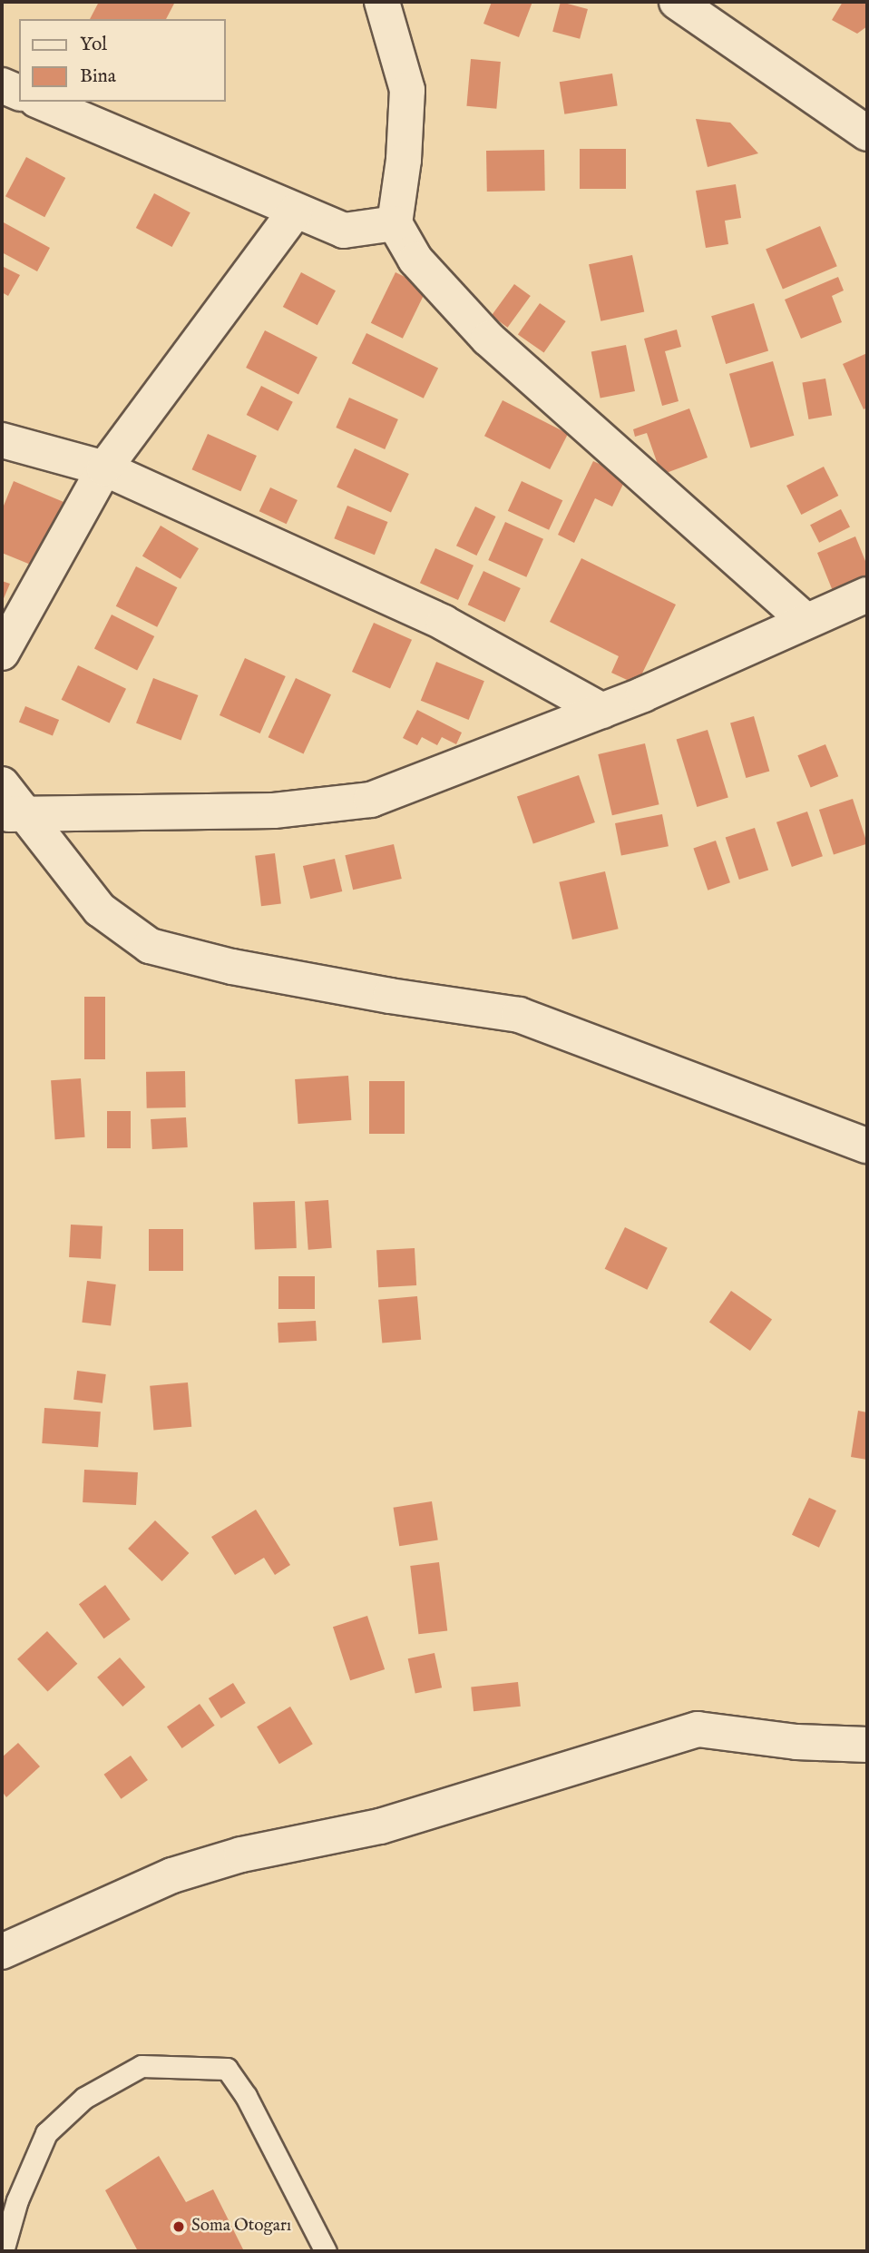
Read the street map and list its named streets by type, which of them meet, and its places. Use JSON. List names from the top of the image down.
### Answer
{
  "places": ["Soma Otogarı"],
  "legend": ["Yol", "Bina"]
}
